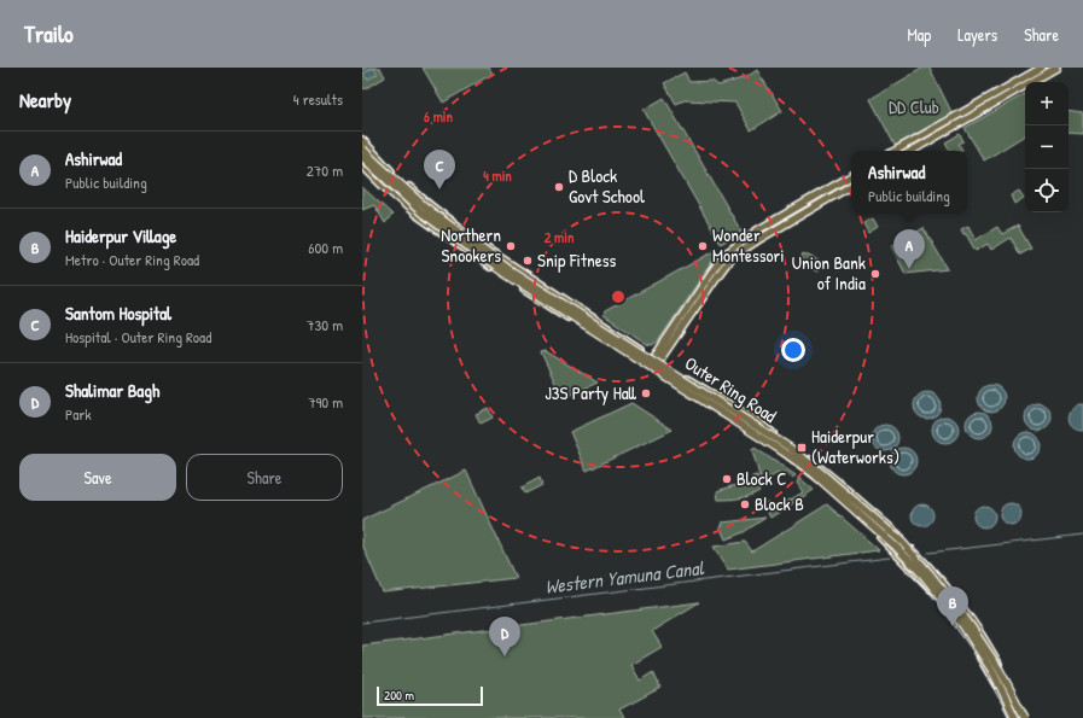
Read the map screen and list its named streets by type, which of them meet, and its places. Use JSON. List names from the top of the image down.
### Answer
{
  "streets": {
    "highway": ["Outer Ring Road"]
  },
  "water": ["Western Yamuna Canal"],
  "parks": ["DD Club"],
  "places": {
    "other": [
      "D Block Govt School",
      "Northern Snookers",
      "Wonder Montessori",
      "Snip Fitness",
      "Union Bank of India",
      "J3S Party Hall",
      "Block C",
      "Block B"
    ],
    "transit": ["Haiderpur (Waterworks)"]
  },
  "scale_bar": "200 m",
  "page": {
    "header": "Trailo",
    "nav": ["Map", "Layers", "Share"],
    "heading": ["Nearby", "4 results"],
    "map_buttons": ["+", "−"],
    "list": [
      {
        "mark": "A",
        "name": "Ashirwad",
        "note": "Public building",
        "value": "270 m"
      },
      {
        "mark": "B",
        "name": "Haiderpur Village",
        "note": "Metro · Outer Ring Road",
        "value": "600 m"
      },
      {
        "mark": "C",
        "name": "Santom Hospital",
        "note": "Hospital · Outer Ring Road",
        "value": "730 m"
      },
      {
        "mark": "D",
        "name": "Shalimar Bagh",
        "note": "Park",
        "value": "790 m"
      }
    ],
    "pins": [
      "C",
      "A",
      "B",
      "D"
    ],
    "popup": ["Ashirwad", "Public building"],
    "buttons": ["Save", "Share"],
    "scale": "200 m"
  },
  "rings": ["6 min", "4 min", "2 min"]
}
